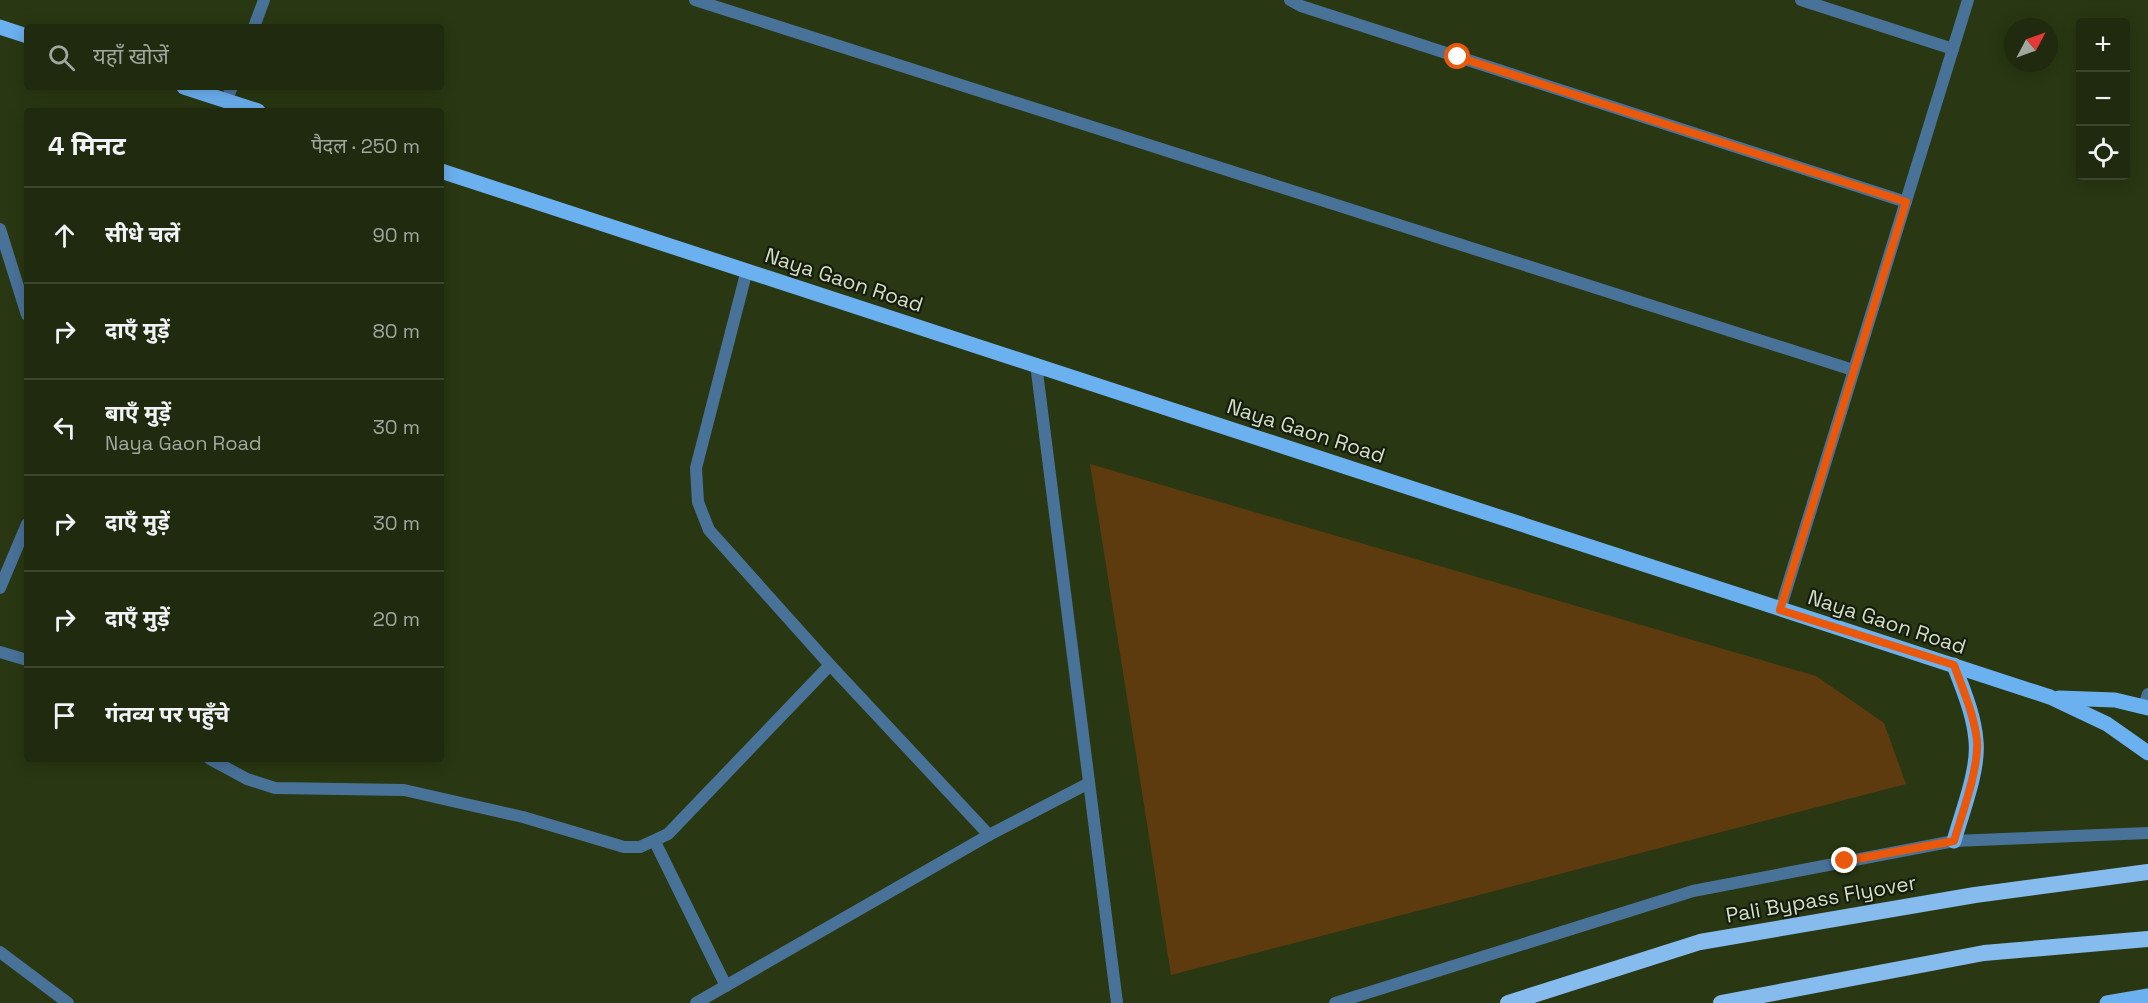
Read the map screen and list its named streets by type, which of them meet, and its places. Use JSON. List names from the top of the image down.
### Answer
{
  "streets": {
    "highway": ["Pali Bypass Flyover"],
    "main road": ["Naya Gaon Road"]
  },
  "north": "top right",
  "page": {
    "map_buttons": ["+", "−"],
    "search": "यहाँ खोजें",
    "heading": ["4 मिनट", "पैदल · 250 m"],
    "list": [
      ["सीधे चलें", "90 m"],
      ["दाएँ मुड़ें", "80 m"],
      ["बाएँ मुड़ें", "Naya Gaon Road", "30 m"],
      ["दाएँ मुड़ें", "30 m"],
      ["दाएँ मुड़ें", "20 m"],
      "गंतव्य पर पहुँचे"
    ]
  }
}
